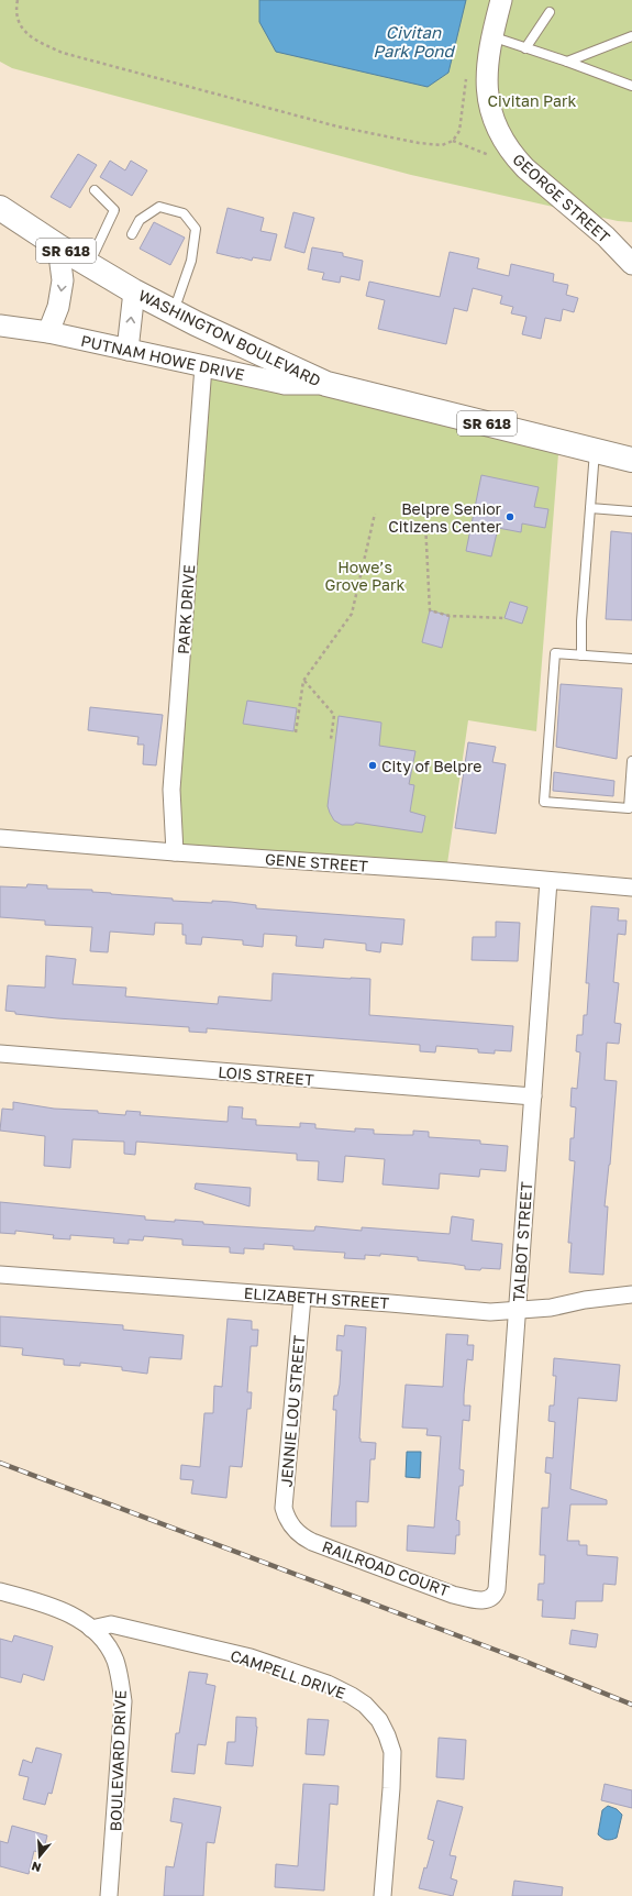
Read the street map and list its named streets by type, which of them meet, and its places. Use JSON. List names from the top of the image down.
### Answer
{
  "streets": {
    "main road": ["SR 618", "WASHINGTON BOULEVARD"],
    "street": [
      "GEORGE STREET",
      "PUTNAM HOWE DRIVE",
      "PARK DRIVE",
      "GENE STREET",
      "LOIS STREET",
      "TALBOT STREET",
      "ELIZABETH STREET",
      "JENNIE LOU STREET",
      "RAILROAD COURT",
      "CAMPELL DRIVE",
      "BOULEVARD DRIVE"
    ]
  },
  "crossings": [
    ["WASHINGTON BOULEVARD", "PUTNAM HOWE DRIVE"],
    ["PUTNAM HOWE DRIVE", "PARK DRIVE"],
    ["PARK DRIVE", "GENE STREET"],
    ["GENE STREET", "TALBOT STREET"],
    ["LOIS STREET", "TALBOT STREET"],
    ["TALBOT STREET", "ELIZABETH STREET"],
    ["TALBOT STREET", "RAILROAD COURT"],
    ["ELIZABETH STREET", "JENNIE LOU STREET"],
    ["JENNIE LOU STREET", "RAILROAD COURT"],
    ["CAMPELL DRIVE", "BOULEVARD DRIVE"]
  ],
  "water": ["Civitan Park Pond"],
  "parks": ["Civitan Park", "Howe’s Grove Park"],
  "places": ["Belpre Senior Citizens Center", "City of Belpre"],
  "north": "bottom"
}
